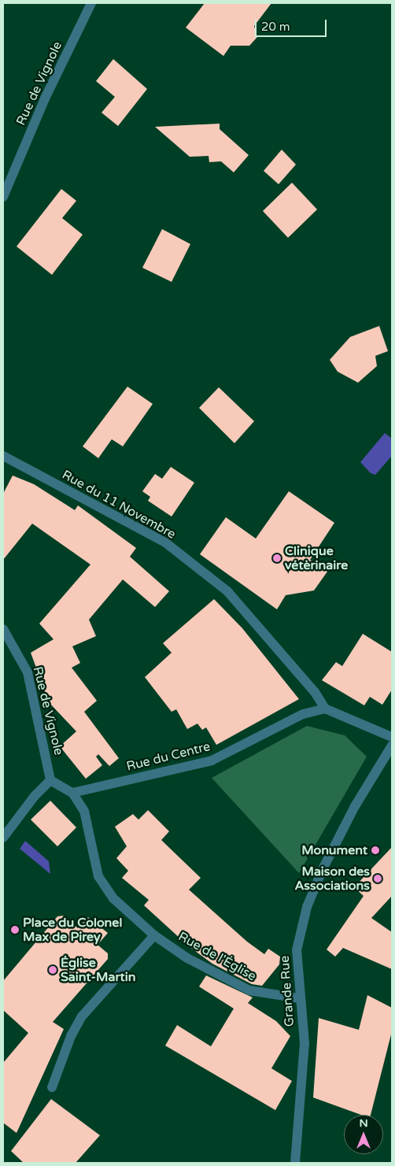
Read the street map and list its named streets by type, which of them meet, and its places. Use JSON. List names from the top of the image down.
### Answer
{
  "streets": {
    "street": [
      "Rue de Vignole",
      "Rue du 11 Novembre",
      "Rue du Centre",
      "Rue de l'Église",
      "Grande Rue"
    ]
  },
  "crossings": [
    ["Rue du 11 Novembre", "Rue du Centre"],
    ["Rue du Centre", "Rue de l'Église"],
    ["Rue de l'Église", "Grande Rue"]
  ],
  "places": [
    "Clinique vétèrinaire",
    "Monument",
    "Maison des Associations",
    "Place du Colonel Max de Pirey",
    "Église Saint-Martin"
  ],
  "scale_bar": "20 m",
  "north": "top"
}
